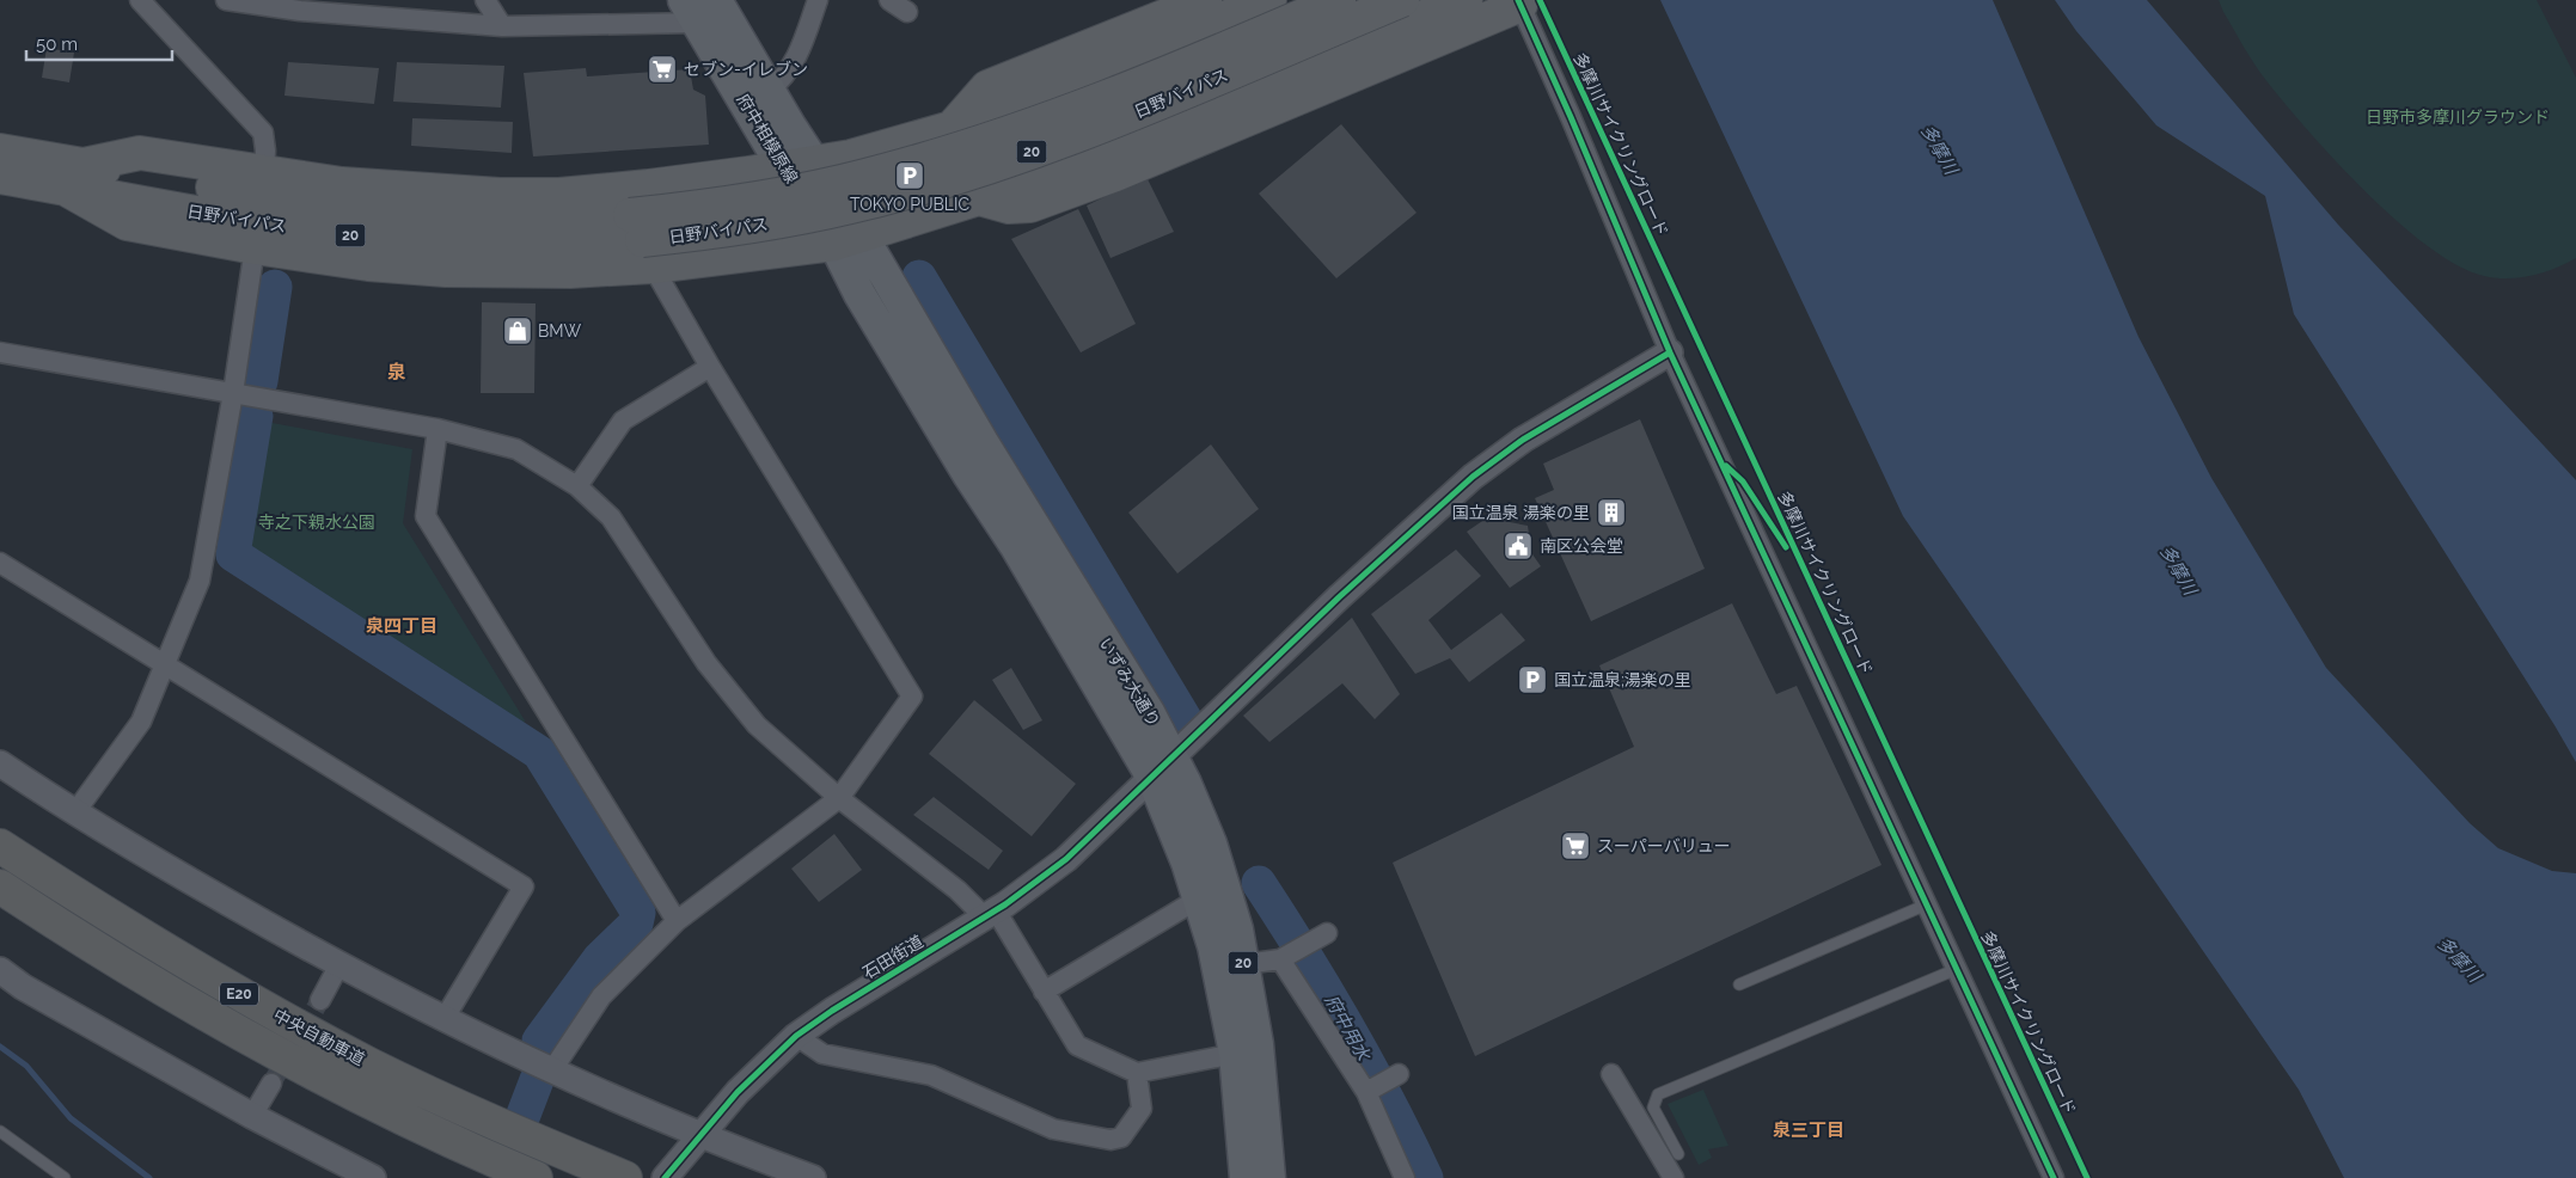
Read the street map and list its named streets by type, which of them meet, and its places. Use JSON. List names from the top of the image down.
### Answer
{
  "streets": {
    "highway": [
      "日野バイパス",
      "20",
      "E20",
      "中央自動車道"
    ],
    "main road": ["府中相模原線", "いずみ大通り"],
    "street": ["石田街道"],
    "cycle path": ["多摩川サイクリングロード"]
  },
  "crossings": [
    ["府中相模原線", "いずみ大通り"],
    ["いずみ大通り", "石田街道"]
  ],
  "districts": ["泉", "泉四丁目", "泉三丁目"],
  "water": ["多摩川", "府中用水"],
  "parks": ["日野市多摩川グラウンド", "寺之下親水公園"],
  "places": {
    "supermarket": ["セブン-イレブン", "スーパーバリュー"],
    "parking": ["TOKYO PUBLIC", "国立温泉;湯楽の里"],
    "shop": ["BMW"],
    "building": ["国立温泉 湯楽の里"],
    "public building": ["南区公会堂"]
  },
  "scale_bar": "50 m"
}
